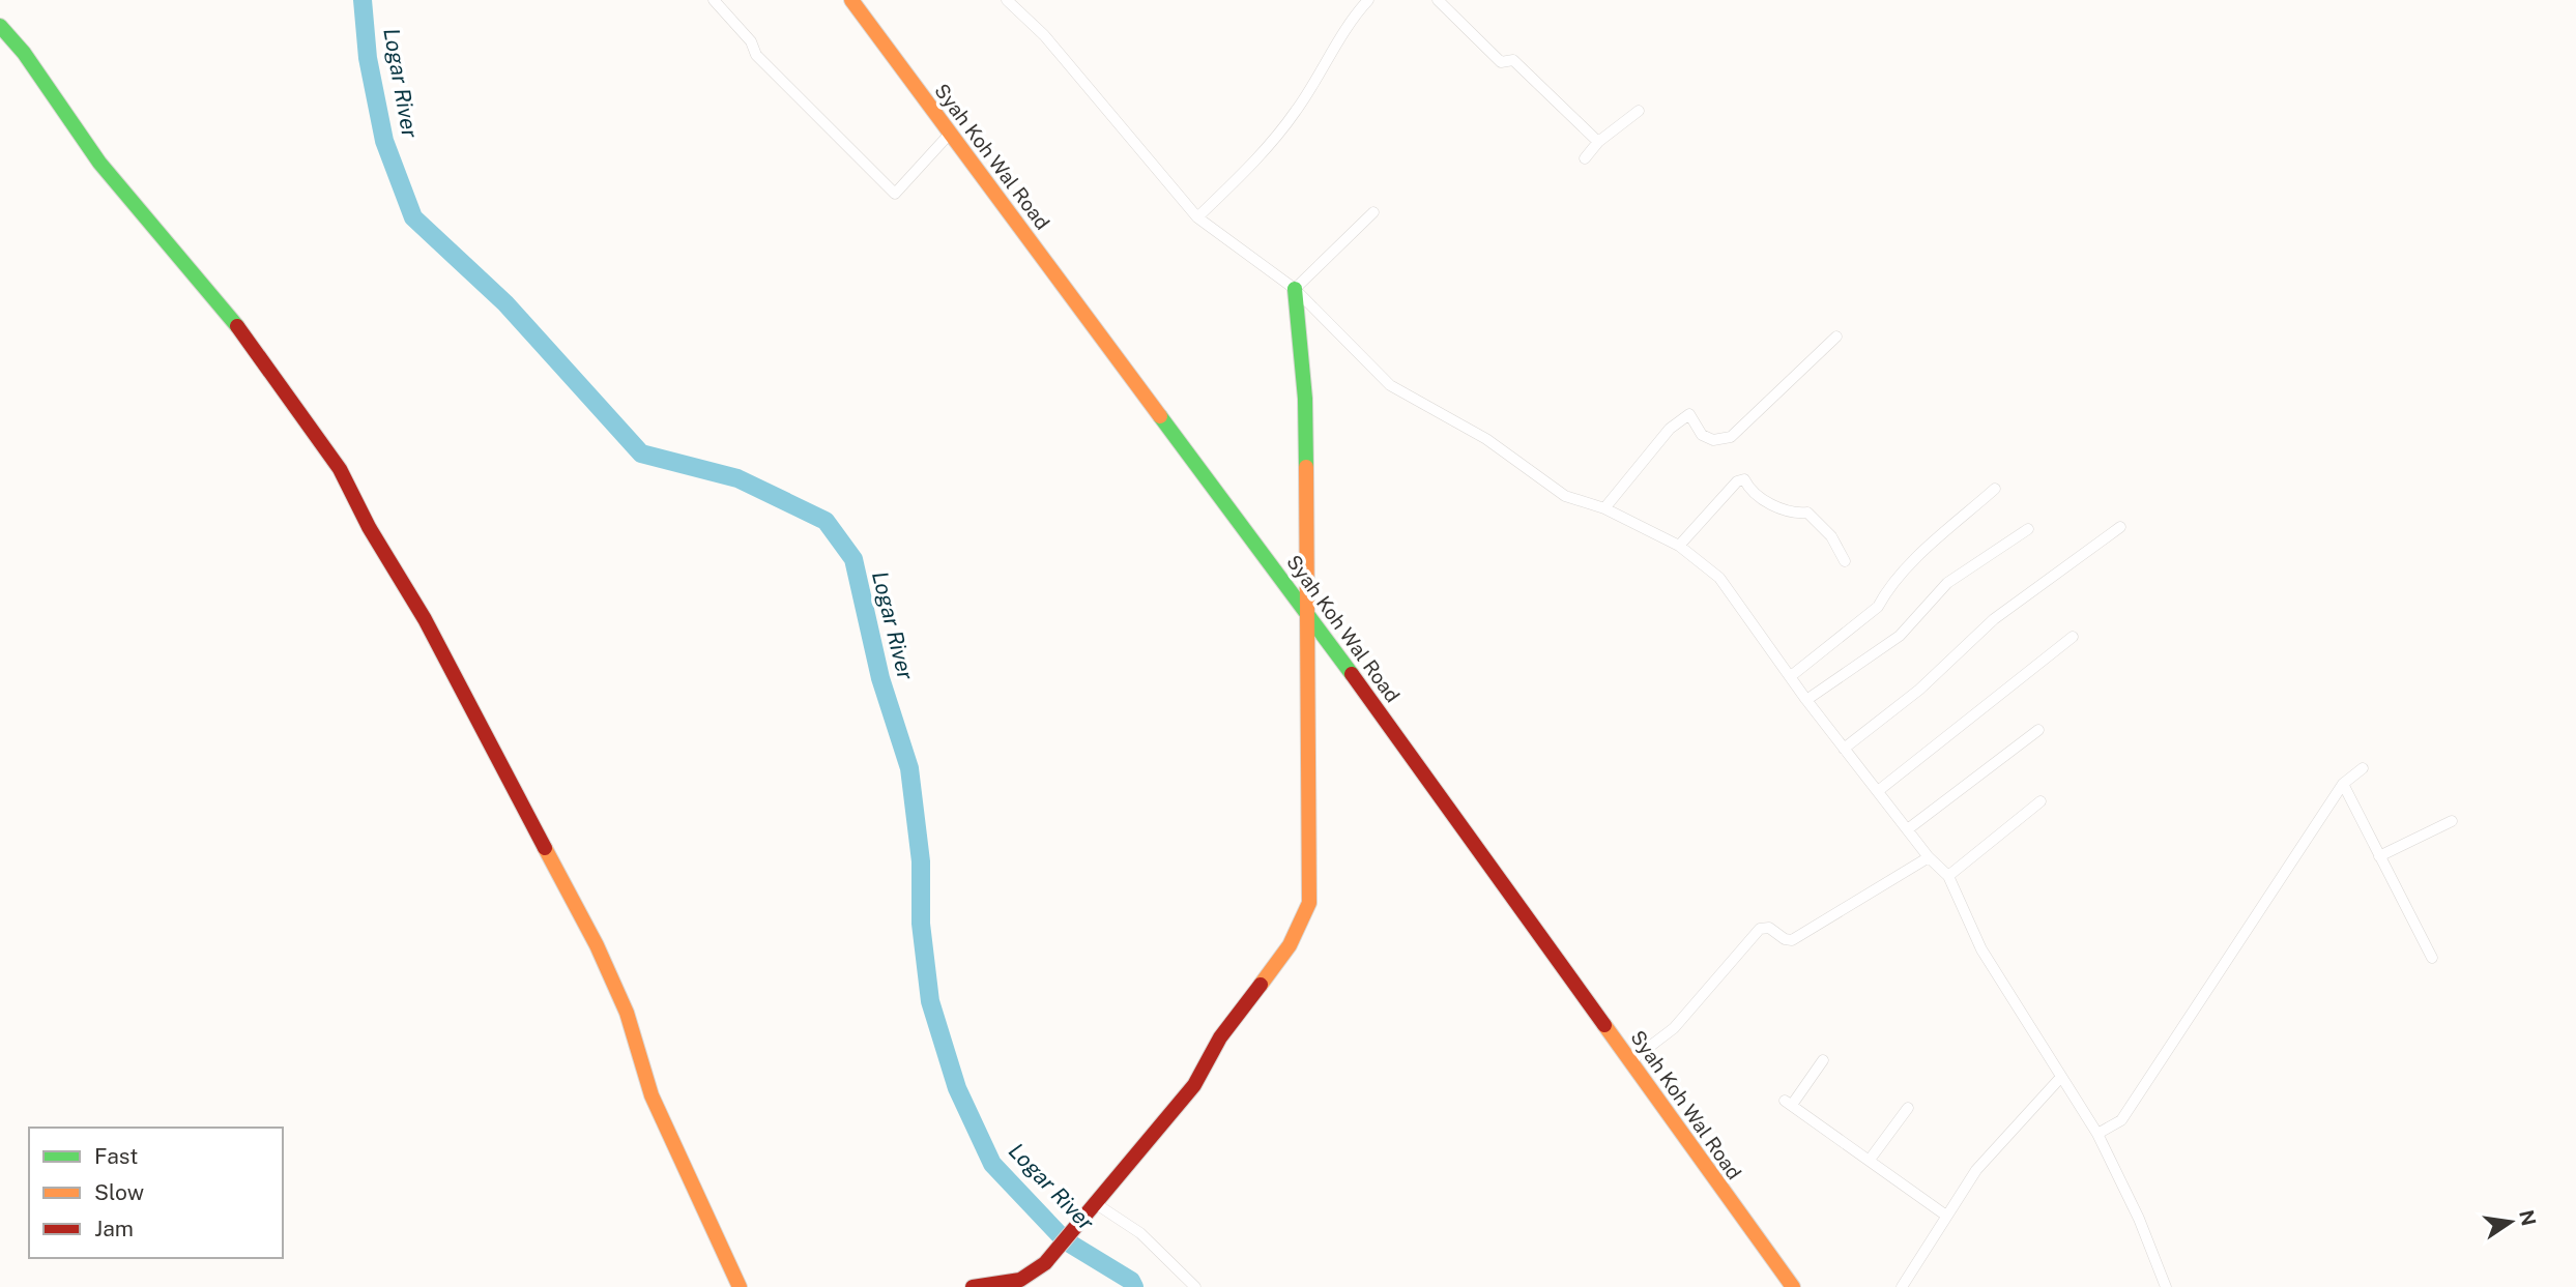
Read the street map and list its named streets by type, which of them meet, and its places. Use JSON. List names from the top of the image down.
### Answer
{
  "streets": {
    "street": ["Syah Koh Wal Road"]
  },
  "water": ["Logar River"],
  "legend": ["Fast", "Slow", "Jam"],
  "north": "right"
}
